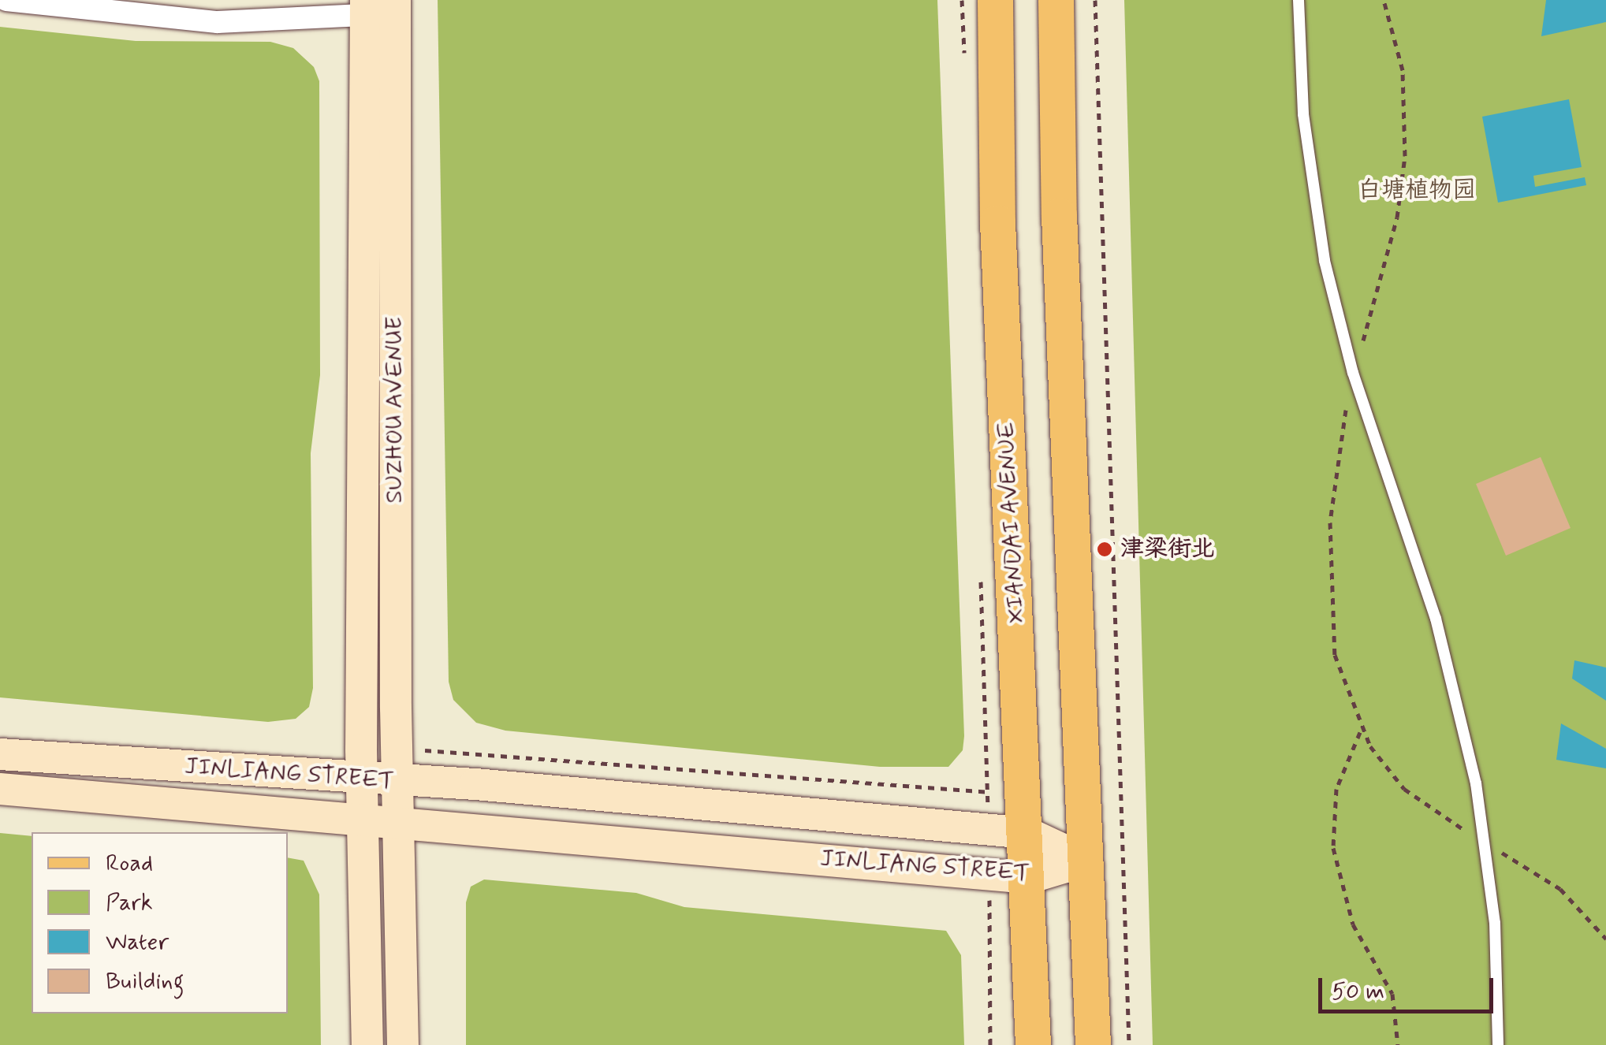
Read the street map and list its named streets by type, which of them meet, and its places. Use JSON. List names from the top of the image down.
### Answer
{
  "streets": {
    "main road": ["SUZHOU AVENUE", "XIANDAI AVENUE", "JINLIANG STREET"]
  },
  "crossings": [
    ["SUZHOU AVENUE", "JINLIANG STREET"],
    ["XIANDAI AVENUE", "JINLIANG STREET"]
  ],
  "parks": ["白塘植物园"],
  "places": ["津梁街北"],
  "legend": [
    "Road",
    "Park",
    "Water",
    "Building"
  ],
  "scale_bar": "50 m"
}
